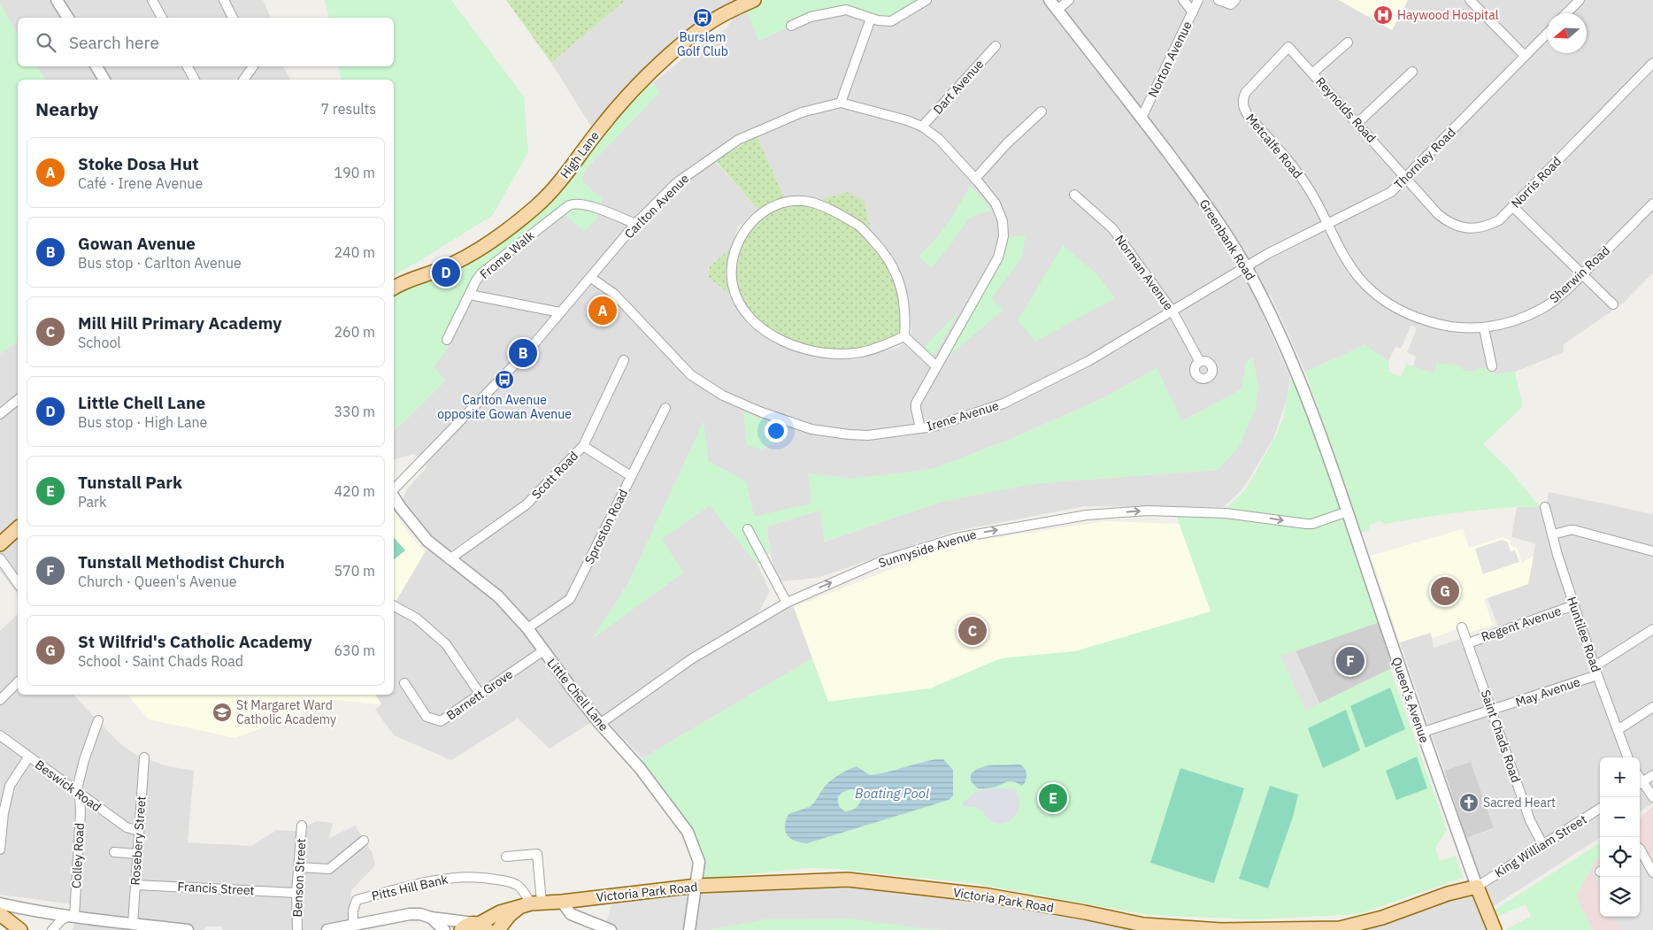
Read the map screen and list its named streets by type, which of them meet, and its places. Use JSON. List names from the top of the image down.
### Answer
{
  "streets": {
    "main road": ["High Lane", "Victoria Park Road"],
    "street": [
      "Norton Avenue",
      "Dart Avenue",
      "Reynolds Road",
      "Metcalfe Road",
      "Thornley Road",
      "Norris Road",
      "Carlton Avenue",
      "Greenbank Road",
      "Frome Walk",
      "Norman Avenue",
      "Sherwin Road",
      "Irene Avenue",
      "Scott Road",
      "Sproston Road",
      "Sunnyside Avenue",
      "Regent Avenue",
      "Huntilee Road",
      "May Avenue",
      "Barnett Grove",
      "Little Chell Lane",
      "Queen's Avenue",
      "Saint Chads Road",
      "Beswick Road",
      "Rosebery Street",
      "King William Street",
      "Colley Road",
      "Benson Street",
      "Pitts Hill Bank",
      "Francis Street"
    ]
  },
  "crossings": [
    ["Norton Avenue", "Greenbank Road"],
    ["Dart Avenue", "Carlton Avenue"],
    ["Reynolds Road", "Metcalfe Road"],
    ["Reynolds Road", "Thornley Road"],
    ["Reynolds Road", "Norris Road"],
    ["Metcalfe Road", "Thornley Road"],
    ["Metcalfe Road", "Sherwin Road"],
    ["Thornley Road", "Norris Road"],
    ["Thornley Road", "Greenbank Road"],
    ["Thornley Road", "Sherwin Road"],
    ["Thornley Road", "Irene Avenue"],
    ["Carlton Avenue", "Frome Walk"],
    ["Carlton Avenue", "Irene Avenue"],
    ["Greenbank Road", "Irene Avenue"],
    ["Greenbank Road", "Sunnyside Avenue"],
    ["Greenbank Road", "Queen's Avenue"],
    ["Norman Avenue", "Irene Avenue"],
    ["Scott Road", "Little Chell Lane"],
    ["Sproston Road", "Little Chell Lane"],
    ["Sunnyside Avenue", "Little Chell Lane"],
    ["Sunnyside Avenue", "Queen's Avenue"],
    ["Regent Avenue", "Huntilee Road"],
    ["Regent Avenue", "Saint Chads Road"],
    ["Huntilee Road", "May Avenue"],
    ["May Avenue", "Queen's Avenue"],
    ["May Avenue", "Saint Chads Road"],
    ["Barnett Grove", "Little Chell Lane"],
    ["Little Chell Lane", "Victoria Park Road"],
    ["Queen's Avenue", "King William Street"],
    ["Queen's Avenue", "Victoria Park Road"],
    ["Saint Chads Road", "King William Street"],
    ["Beswick Road", "Rosebery Street"],
    ["Beswick Road", "Colley Road"],
    ["Rosebery Street", "Francis Street"],
    ["King William Street", "Victoria Park Road"],
    ["Benson Street", "Francis Street"],
    ["Pitts Hill Bank", "Victoria Park Road"]
  ],
  "one_way": ["Sunnyside Avenue"],
  "water": ["Boating Pool"],
  "places": {
    "hospital": ["Haywood Hospital"],
    "bus stop": ["Burslem Golf Club", "Carlton Avenue opposite Gowan Avenue"],
    "school or university": ["St Margaret Ward Catholic Academy"],
    "church": ["Sacred Heart"]
  },
  "north": "left",
  "page": {
    "search": "Search here",
    "heading": ["Nearby", "7 results"],
    "list": [
      {
        "mark": "A",
        "name": "Stoke Dosa Hut",
        "note": "Café · Irene Avenue",
        "value": "190 m"
      },
      {
        "mark": "B",
        "name": "Gowan Avenue",
        "note": "Bus stop · Carlton Avenue",
        "value": "240 m"
      },
      {
        "mark": "C",
        "name": "Mill Hill Primary Academy",
        "note": "School",
        "value": "260 m"
      },
      {
        "mark": "D",
        "name": "Little Chell Lane",
        "note": "Bus stop · High Lane",
        "value": "330 m"
      },
      {
        "mark": "E",
        "name": "Tunstall Park",
        "note": "Park",
        "value": "420 m"
      },
      {
        "mark": "F",
        "name": "Tunstall Methodist Church",
        "note": "Church · Queen's Avenue",
        "value": "570 m"
      },
      {
        "mark": "G",
        "name": "St Wilfrid's Catholic Academy",
        "note": "School · Saint Chads Road",
        "value": "630 m"
      }
    ],
    "pins": [
      "D",
      "A",
      "B",
      "G",
      "C",
      "F",
      "E"
    ],
    "map_buttons": ["+", "−"]
  }
}
